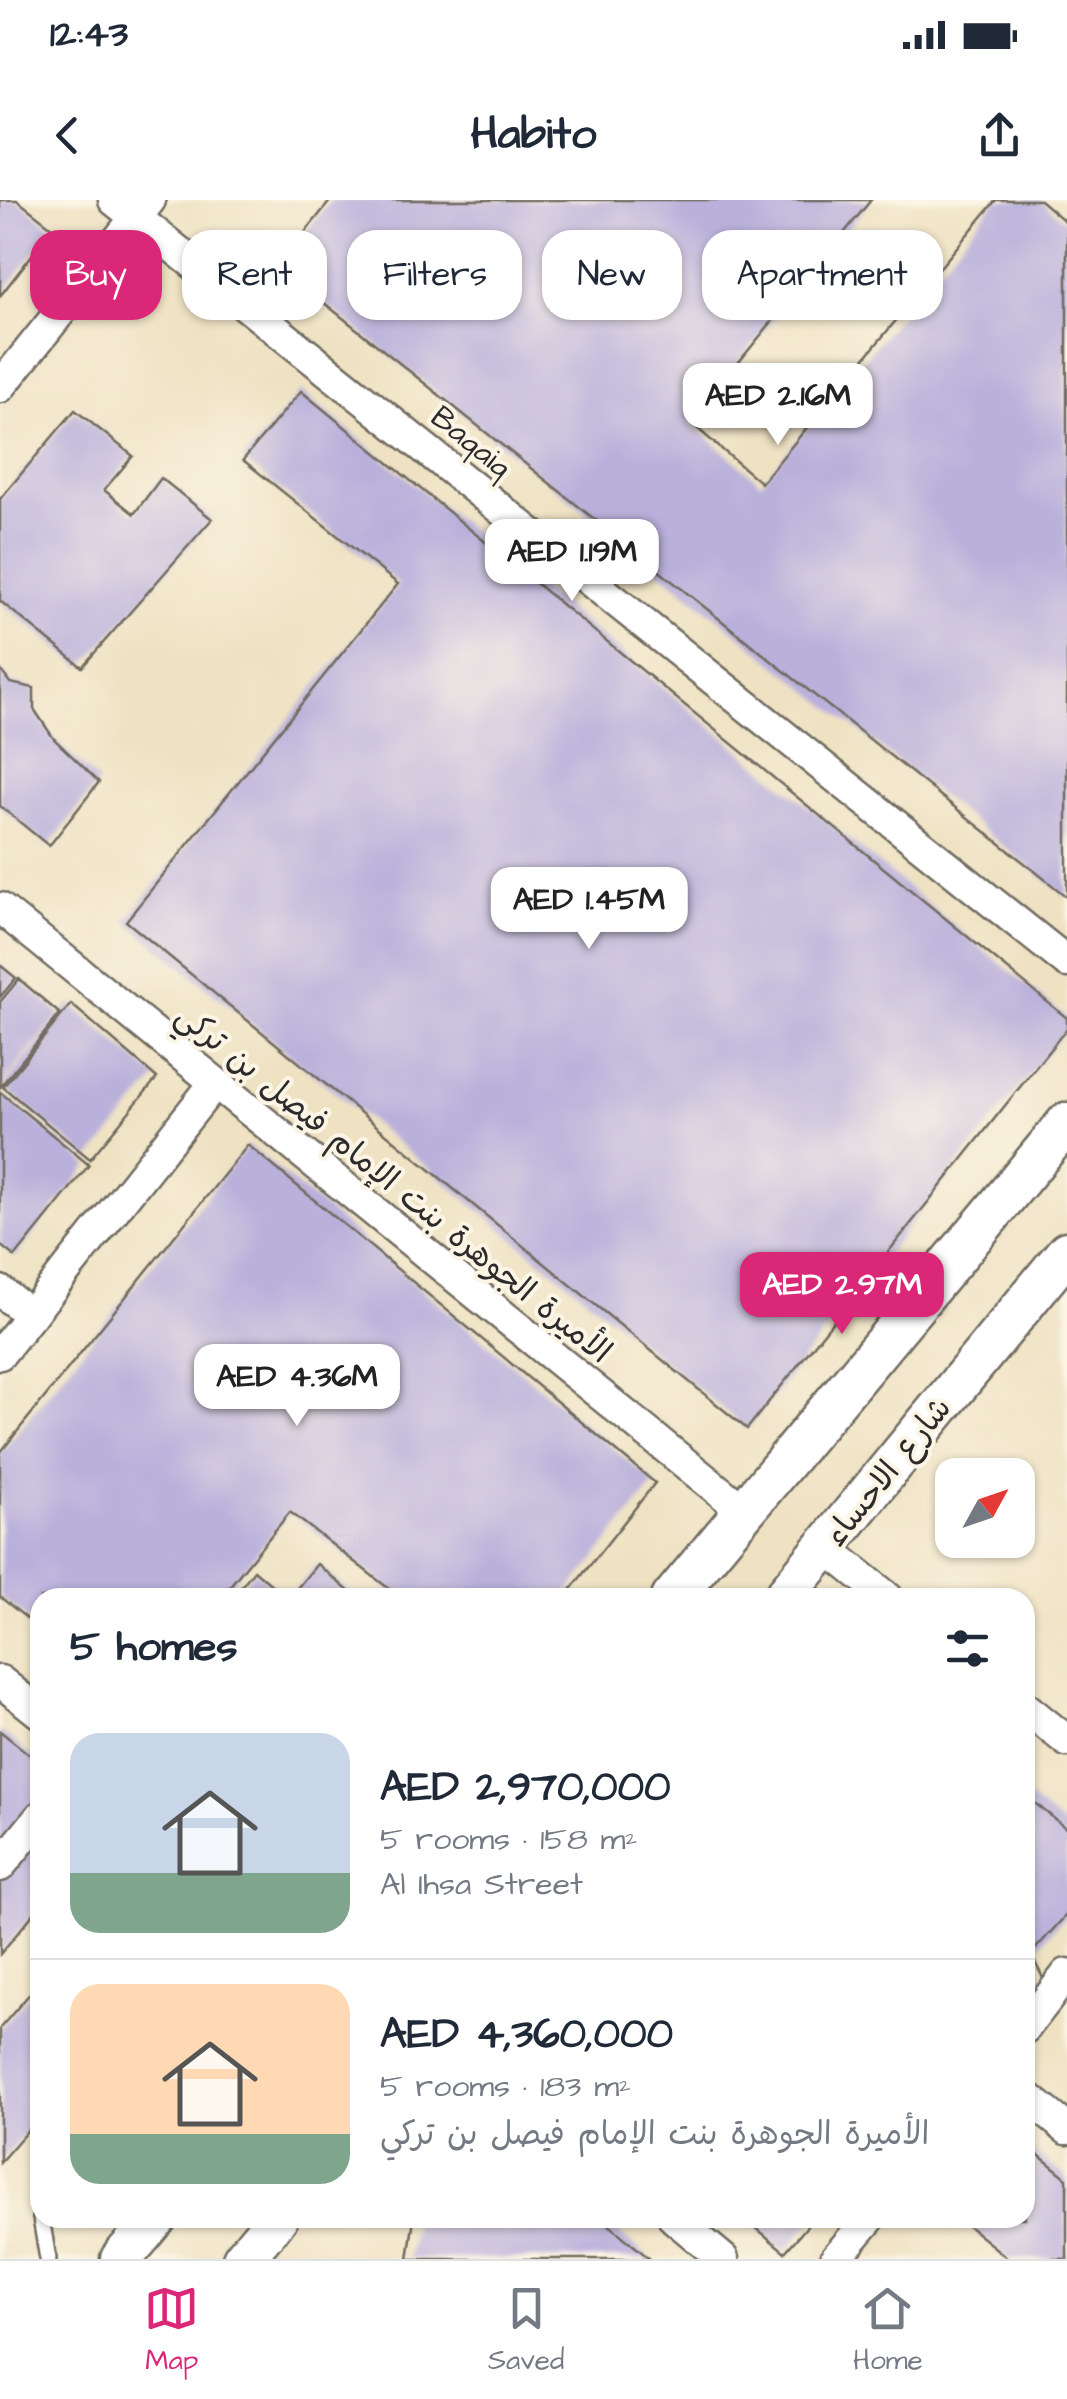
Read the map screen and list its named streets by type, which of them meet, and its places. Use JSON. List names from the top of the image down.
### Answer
{
  "streets": {
    "main road": ["شارع الاحساء"],
    "street": ["Baqaiq", "الأميرة الجوهرة بنت الإمام فيصل بن تركي"]
  },
  "north": "top right",
  "page": {
    "status": "12:43",
    "header": "Habito",
    "chip": [
      "Buy",
      "Rent",
      "Filters",
      "New",
      "Apartment"
    ],
    "price": [
      "AED 2.16M",
      "AED 1.19M",
      "AED 1.45M",
      "AED 2.97M",
      "AED 4.36M"
    ],
    "heading": "5 homes",
    "list": [
      {
        "name": "AED 2,970,000",
        "note": "5 rooms · 158 m² · Al Ihsa Street"
      },
      {
        "name": "AED 4,360,000",
        "note": "5 rooms · 183 m² · الأميرة الجوهرة بنت الإمام فيصل بن تركي"
      }
    ],
    "tabs": ["Map", "Saved", "Home"]
  }
}
